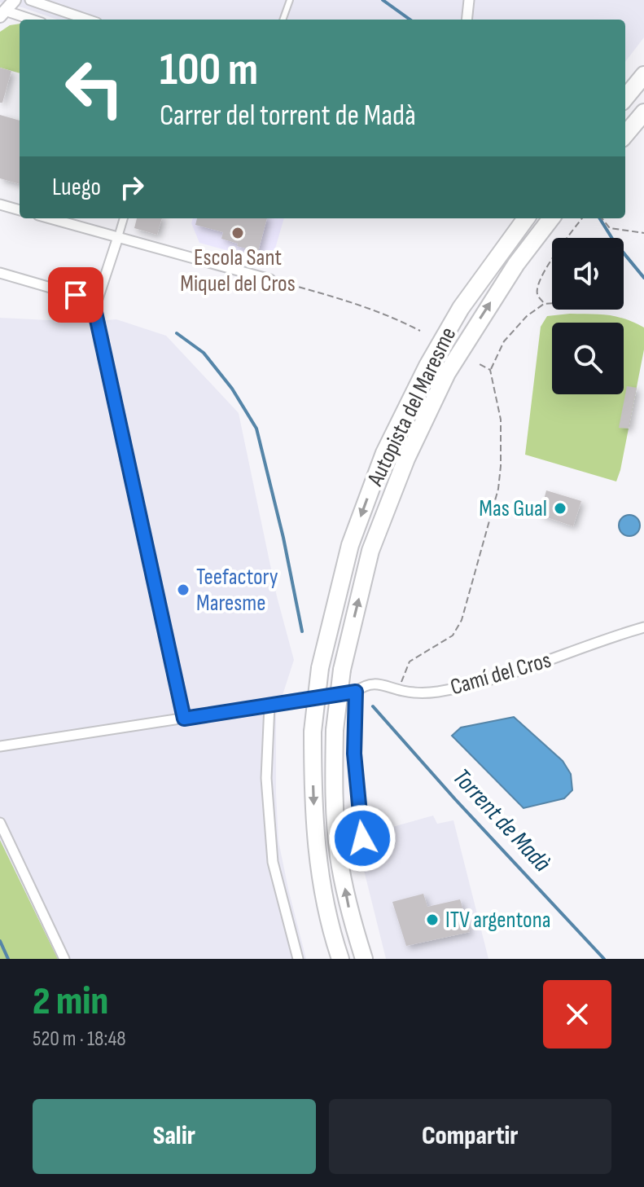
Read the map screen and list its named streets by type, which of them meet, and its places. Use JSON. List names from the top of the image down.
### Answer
{
  "streets": {
    "highway": ["Autopista del Maresme"],
    "street": ["Camí del Cros"]
  },
  "water": ["Torrent de Madà"],
  "places": [
    "Escola Sant Miquel del Cros",
    "Mas Gual",
    "Teefactory Maresme",
    "ITV argentona"
  ],
  "page": {
    "turn": ["100 m", "Carrer del torrent de Madà"],
    "then": "Luego",
    "heading": ["2 min", "520 m · 18:48"],
    "buttons": ["Salir", "Compartir"]
  }
}
